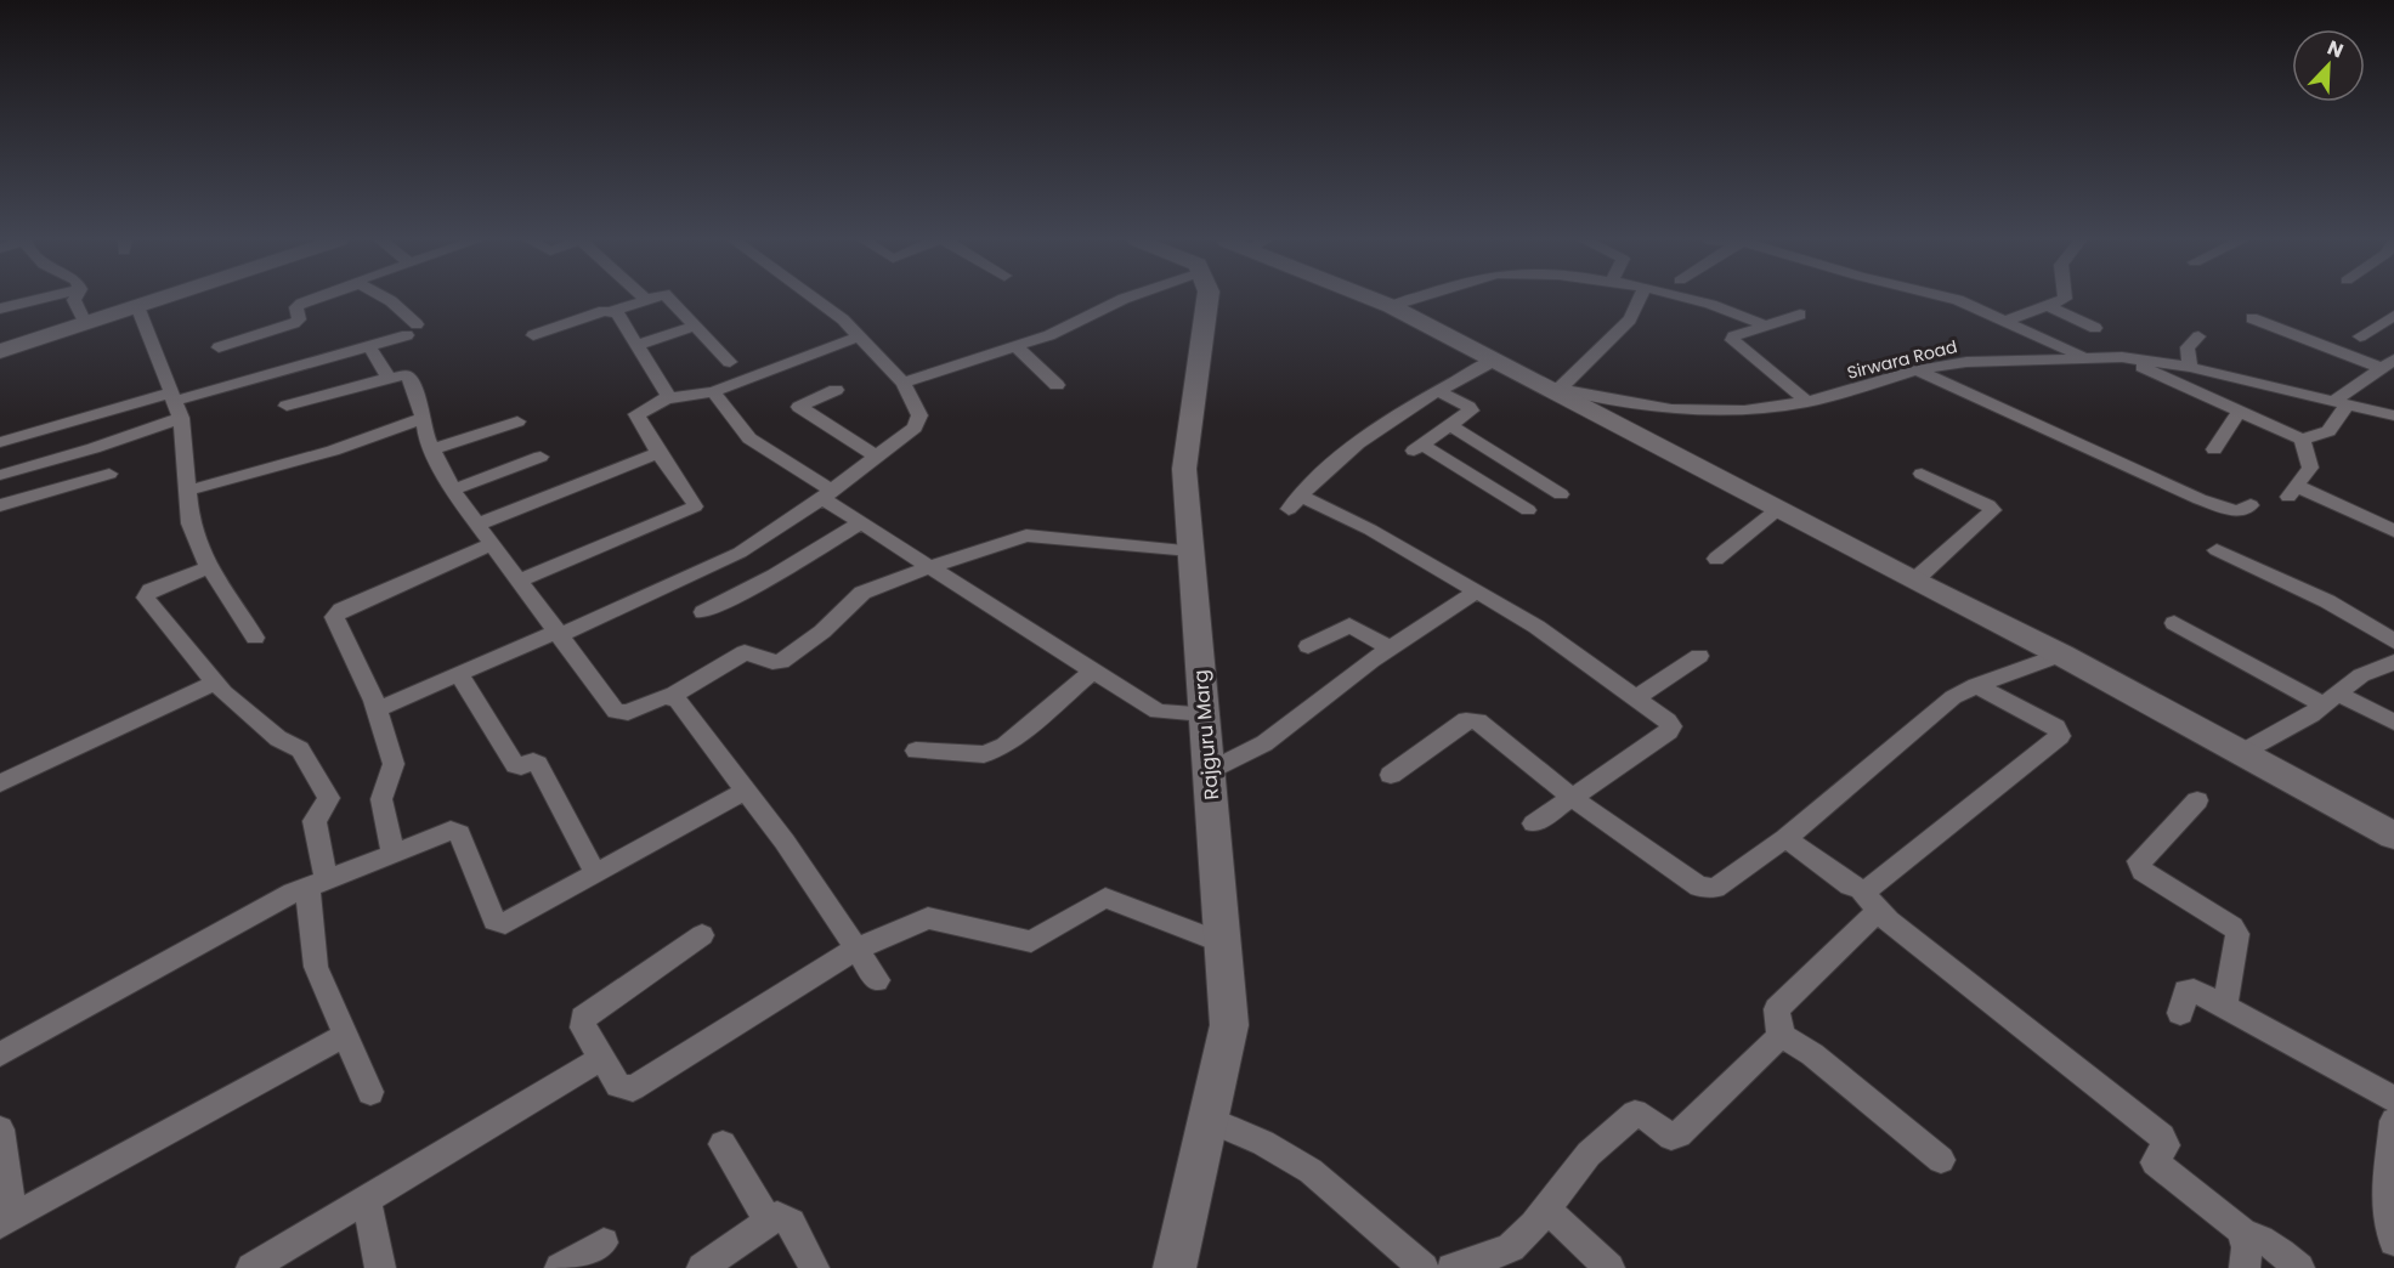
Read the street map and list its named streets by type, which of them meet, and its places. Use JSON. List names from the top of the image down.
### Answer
{
  "streets": {
    "street": ["Sirwara Road", "Rajguru Marg"]
  },
  "north": "top right"
}
